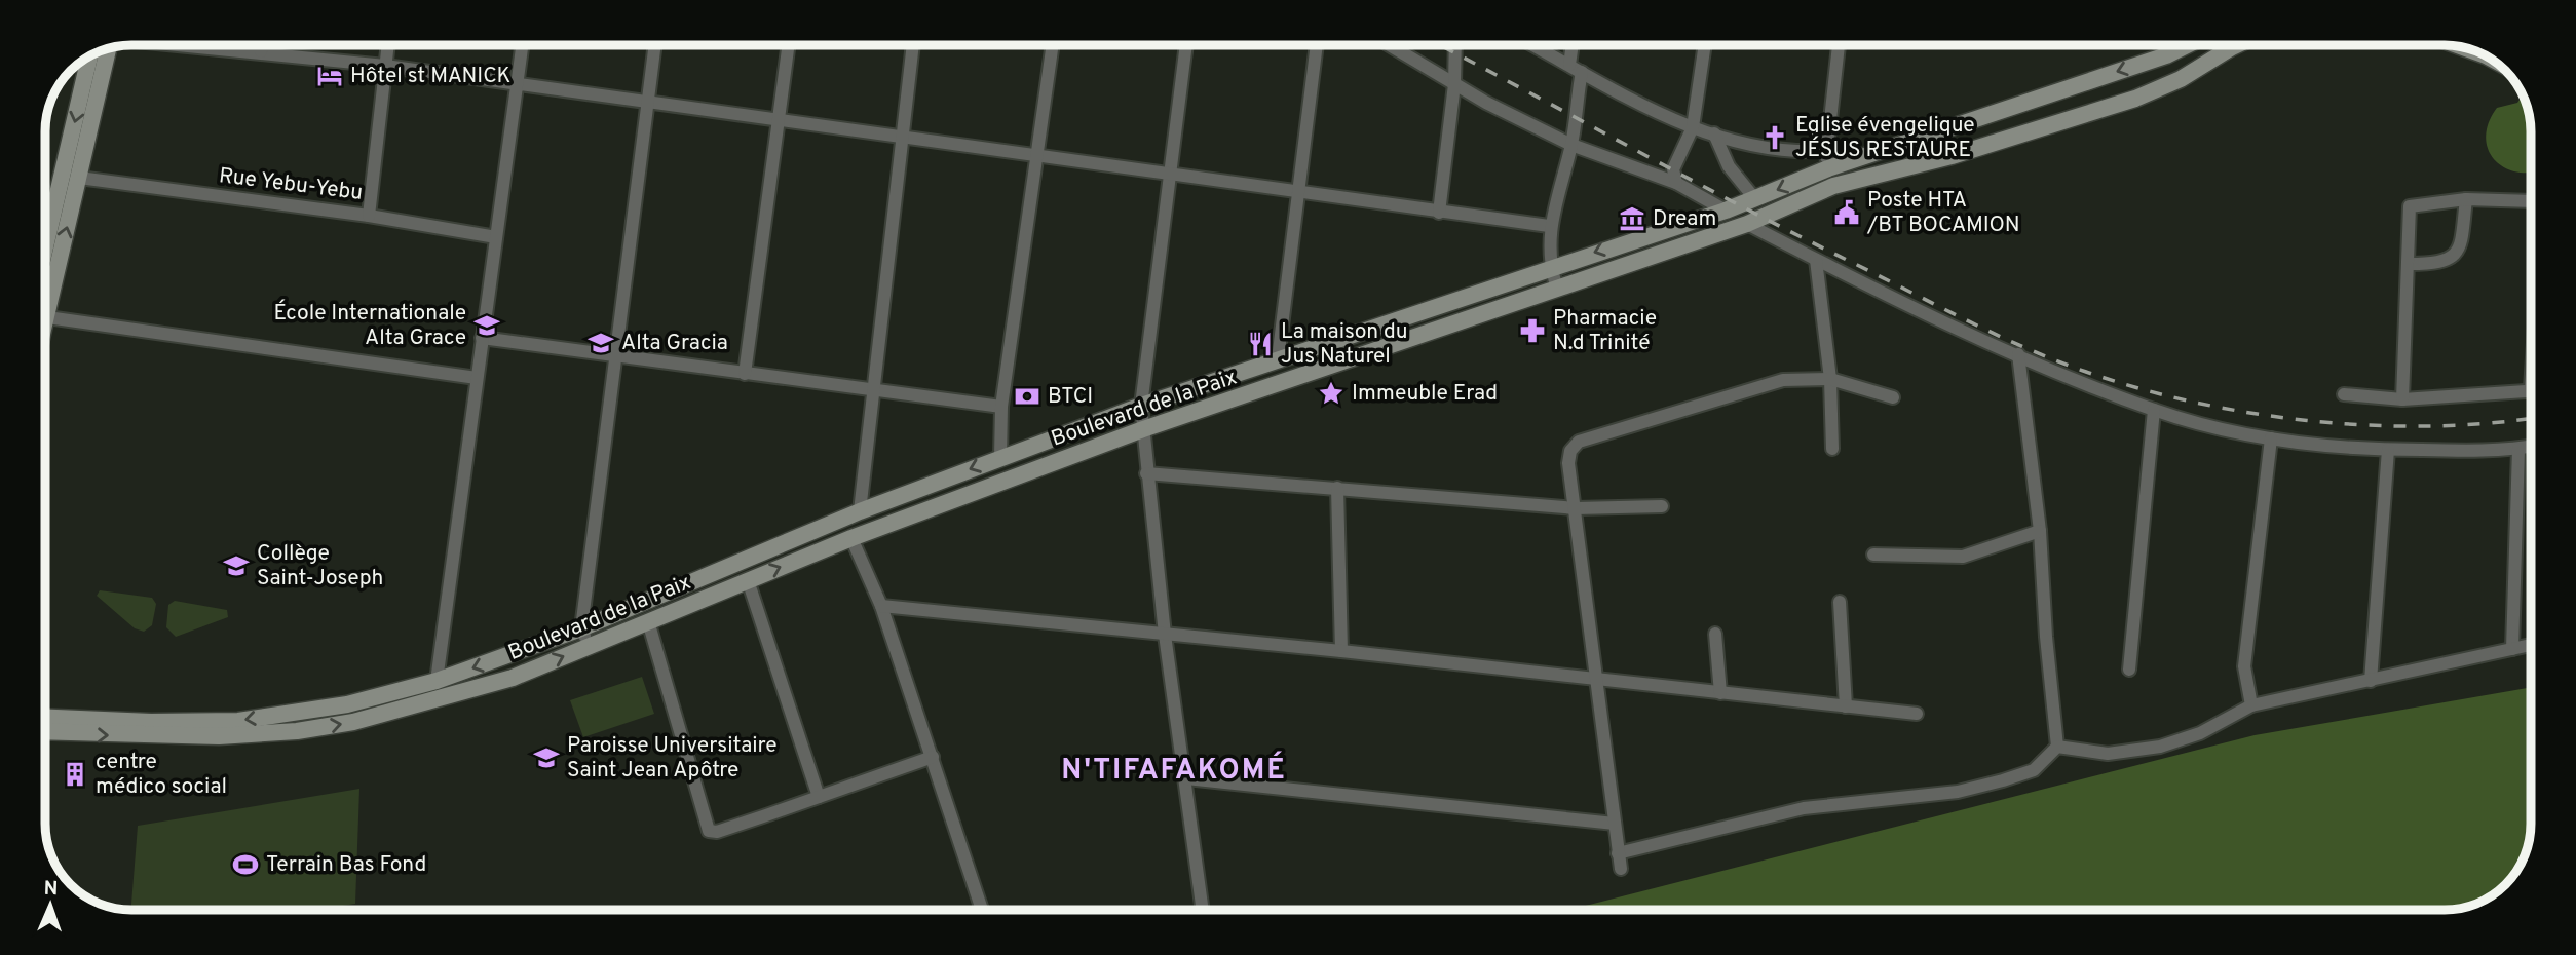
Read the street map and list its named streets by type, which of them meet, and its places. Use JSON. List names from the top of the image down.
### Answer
{
  "streets": {
    "main road": ["Boulevard de la Paix"],
    "street": ["Rue Yebu-Yebu"]
  },
  "districts": ["N'TIFAFAKOMÉ"],
  "places": {
    "hotel": ["Hôtel st MANICK"],
    "church": ["Eglise évengelique JÉSUS RESTAURE"],
    "public building": ["Poste HTA /BT BOCAMION"],
    "museum": ["Dream"],
    "school or university": [
      "École Internationale Alta Grace",
      "Alta Gracia",
      "Collège Saint-Joseph",
      "Paroisse Universitaire Saint Jean Apôtre"
    ],
    "pharmacy": ["Pharmacie N.d Trinité"],
    "restaurant": ["La maison du Jus Naturel"],
    "place": ["Immeuble Erad"],
    "bank": ["BTCI"],
    "building": ["centre médico social"],
    "sports": ["Terrain Bas Fond"]
  },
  "north": "top"
}
